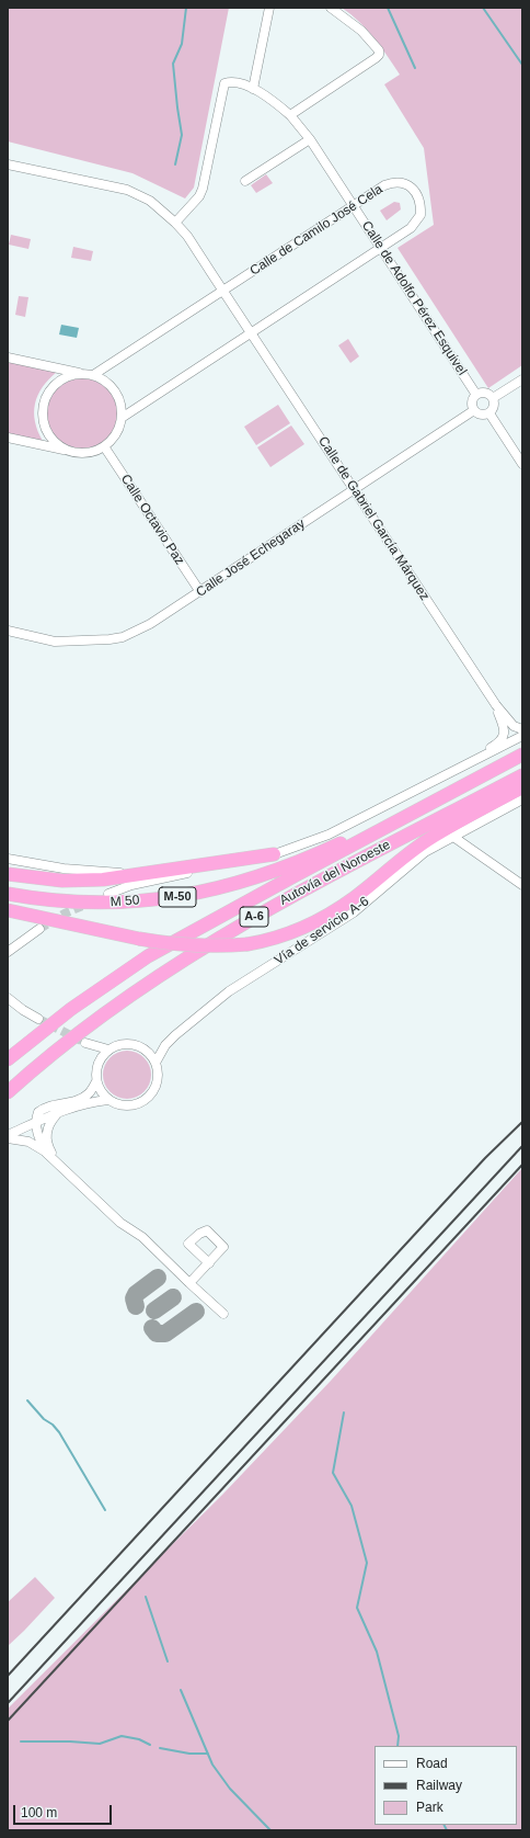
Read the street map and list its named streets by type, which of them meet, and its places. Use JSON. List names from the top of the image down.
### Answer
{
  "streets": {
    "highway": [
      "Autovía del Noroeste",
      "M-50",
      "M 50",
      "A-6"
    ],
    "street": [
      "Calle de Camilo José Cela",
      "Calle de Adolfo Pérez Esquivel",
      "Calle de Gabriel García Márquez",
      "Calle Octavio Paz",
      "Calle José Echegaray",
      "Vía de servicio A-6"
    ]
  },
  "crossings": [
    ["Calle de Camilo José Cela", "Calle de Adolfo Pérez Esquivel"],
    ["Calle de Camilo José Cela", "Calle de Gabriel García Márquez"],
    ["Calle de Camilo José Cela", "Calle Octavio Paz"],
    ["Calle de Adolfo Pérez Esquivel", "Calle de Gabriel García Márquez"],
    ["Calle de Adolfo Pérez Esquivel", "Calle José Echegaray"],
    ["Calle de Gabriel García Márquez", "Calle José Echegaray"],
    ["Calle Octavio Paz", "Calle José Echegaray"],
    ["Autovía del Noroeste", "M 50"]
  ],
  "legend": ["Road", "Railway", "Park"],
  "scale_bar": "100 m"
}
